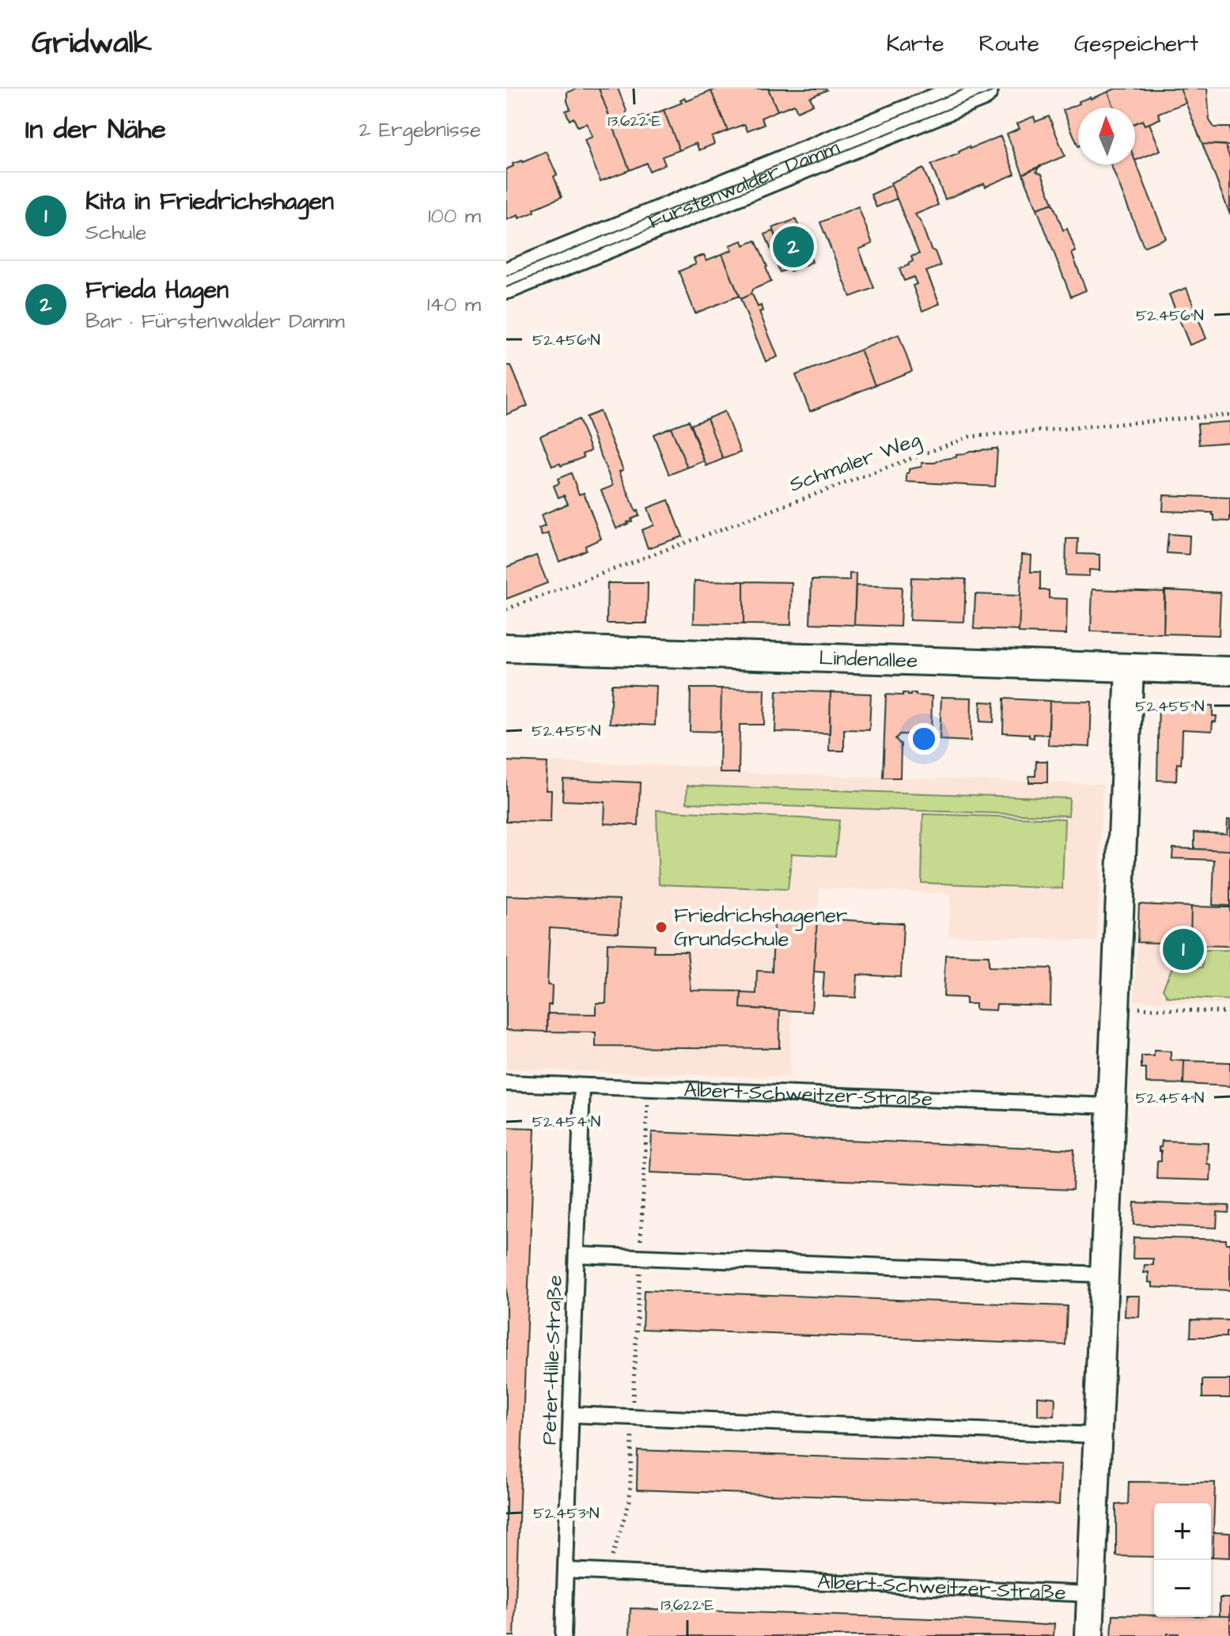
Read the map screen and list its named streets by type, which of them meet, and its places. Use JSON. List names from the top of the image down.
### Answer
{
  "streets": {
    "main road": ["Fürstenwalder Damm"],
    "street": ["Lindenallee", "Albert-Schweitzer-Straße"],
    "lane": ["Peter-Hille-Straße"],
    "path": ["Schmaler Weg"]
  },
  "crossings": [
    ["Lindenallee", "Albert-Schweitzer-Straße"],
    ["Albert-Schweitzer-Straße", "Peter-Hille-Straße"]
  ],
  "places": ["Friedrichshagener Grundschule"],
  "north": "top",
  "page": {
    "header": "Gridwalk",
    "nav": ["Karte", "Route", "Gespeichert"],
    "heading": ["In der Nähe", "2 Ergebnisse"],
    "list": [
      {
        "mark": "1",
        "name": "Kita in Friedrichshagen",
        "note": "Schule",
        "value": "100 m"
      },
      {
        "mark": "2",
        "name": "Frieda Hagen",
        "note": "Bar · Fürstenwalder Damm",
        "value": "140 m"
      }
    ],
    "pins": ["2", "1"],
    "map_buttons": ["+", "−"]
  },
  "coordinates": [
    "13.622°E",
    "52.456°N",
    "52.455°N",
    "52.454°N",
    "52.453°N"
  ]
}
